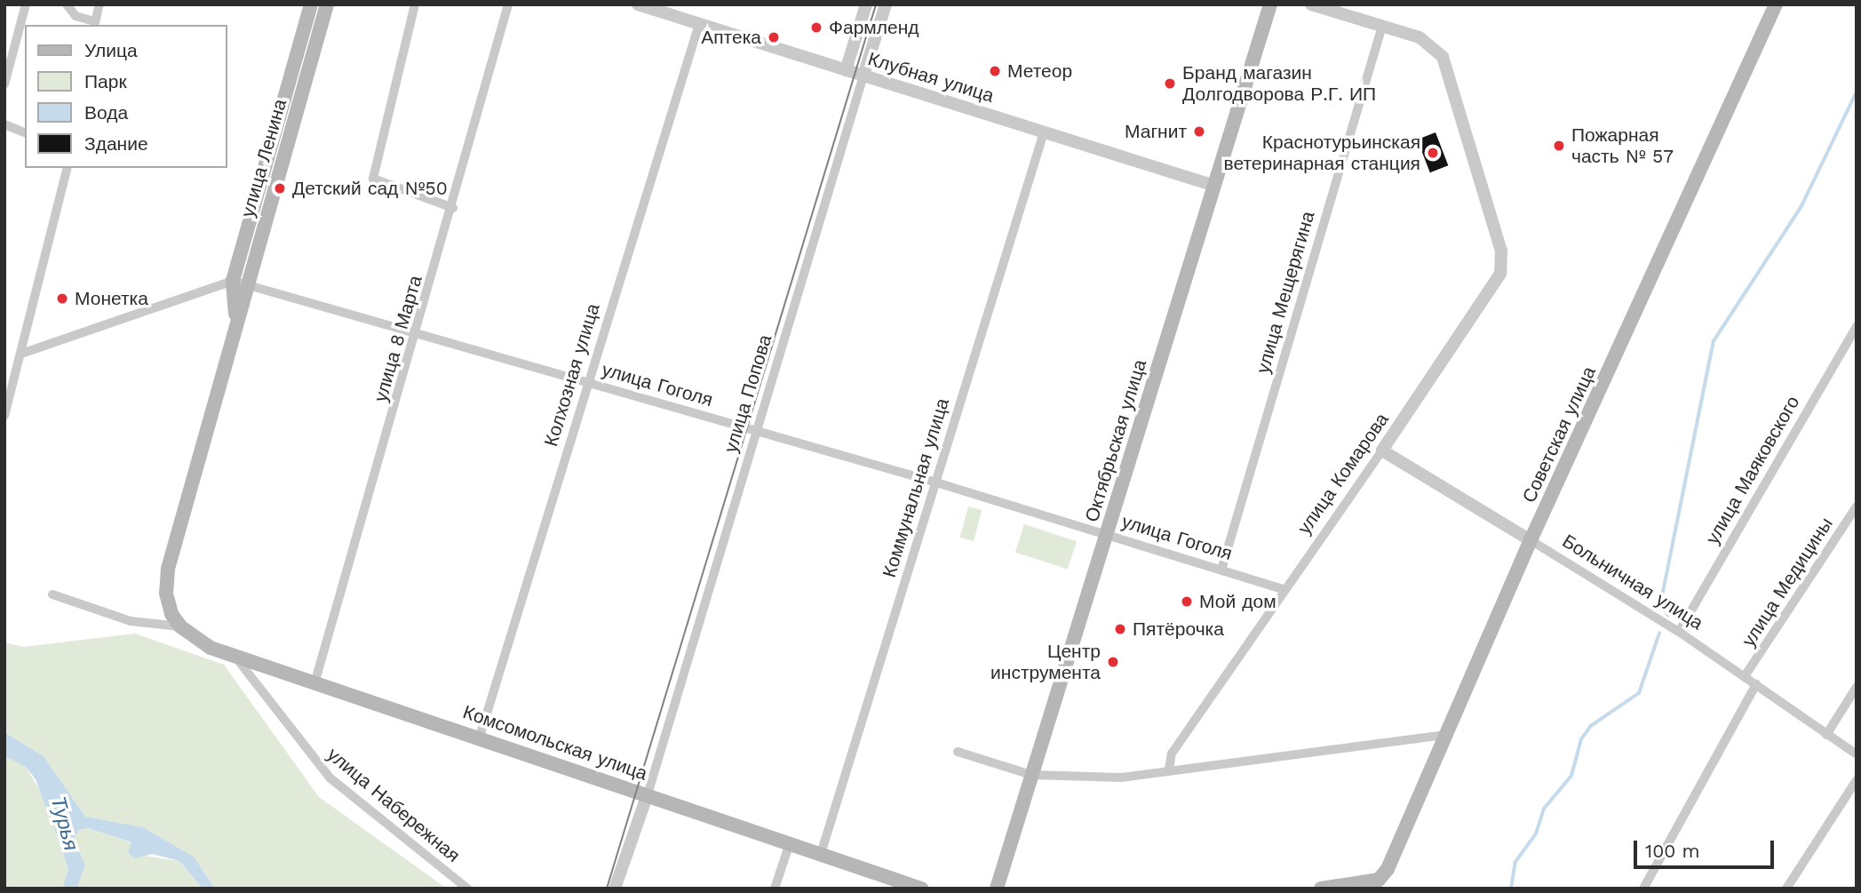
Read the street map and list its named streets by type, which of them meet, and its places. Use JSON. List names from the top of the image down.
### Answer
{
  "streets": {
    "main road": [
      "улица Ленина",
      "Советская улица",
      "Октябрьская улица",
      "Комсомольская улица"
    ],
    "street": [
      "Клубная улица",
      "улица Мещерягина",
      "улица 8 Марта",
      "Колхозная улица",
      "улица Гоголя",
      "улица Попова",
      "улица Маяковского",
      "улица Комарова",
      "Коммунальная улица",
      "Больничная улица",
      "улица Медицины",
      "улица Набережная"
    ]
  },
  "crossings": [
    ["Клубная улица", "Колхозная улица"],
    ["Клубная улица", "улица Попова"],
    ["Клубная улица", "Октябрьская улица"],
    ["Клубная улица", "Коммунальная улица"],
    ["улица Ленина", "улица Гоголя"],
    ["улица Ленина", "Комсомольская улица"],
    ["улица Мещерягина", "улица Гоголя"],
    ["улица Мещерягина", "улица Комарова"],
    ["улица 8 Марта", "улица Гоголя"],
    ["улица 8 Марта", "Комсомольская улица"],
    ["Колхозная улица", "улица Гоголя"],
    ["Колхозная улица", "Комсомольская улица"],
    ["улица Гоголя", "улица Попова"],
    ["улица Гоголя", "Октябрьская улица"],
    ["улица Гоголя", "улица Комарова"],
    ["улица Гоголя", "Коммунальная улица"],
    ["улица Попова", "Комсомольская улица"],
    ["Советская улица", "Больничная улица"],
    ["улица Маяковского", "Больничная улица"],
    ["улица Комарова", "Больничная улица"],
    ["Коммунальная улица", "Комсомольская улица"],
    ["Больничная улица", "улица Медицины"],
    ["Комсомольская улица", "улица Набережная"]
  ],
  "water": ["Турья"],
  "places": [
    "Фармленд",
    "Аптека",
    "Метеор",
    "Бранд магазин Долгодворова Р.Г. ИП",
    "Магнит",
    "Пожарная часть № 57",
    "Краснотурьинская ветеринарная станция",
    "Детский сад №50",
    "Монетка",
    "Мой дом",
    "Пятёрочка",
    "Центр инструмента"
  ],
  "legend": [
    "Улица",
    "Парк",
    "Вода",
    "Здание"
  ],
  "scale_bar": "100 m"
}
